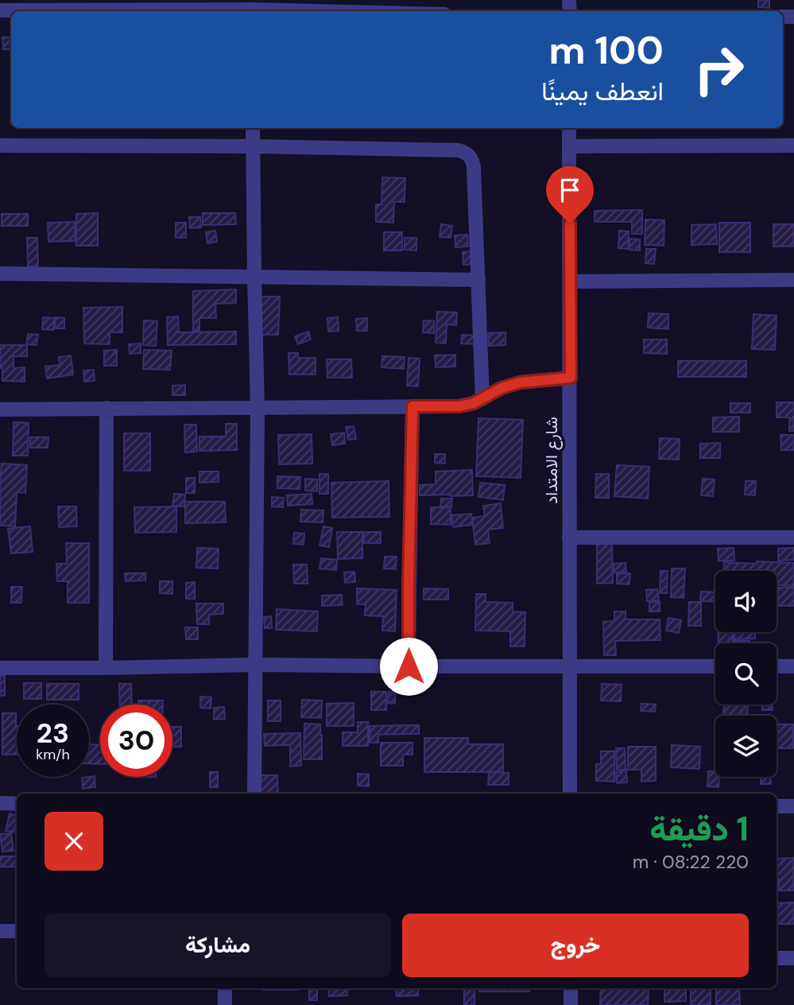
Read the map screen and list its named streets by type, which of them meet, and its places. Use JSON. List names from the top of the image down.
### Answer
{
  "streets": {
    "street": ["شارع الامتداد"]
  },
  "page": {
    "turn": ["100 m", "انعطف يمينًا"],
    "speed": "23 km/h",
    "limit": "30",
    "heading": ["1 دقيقة", "220 m · 08:22"],
    "buttons": ["خروج", "مشاركة"]
  }
}
